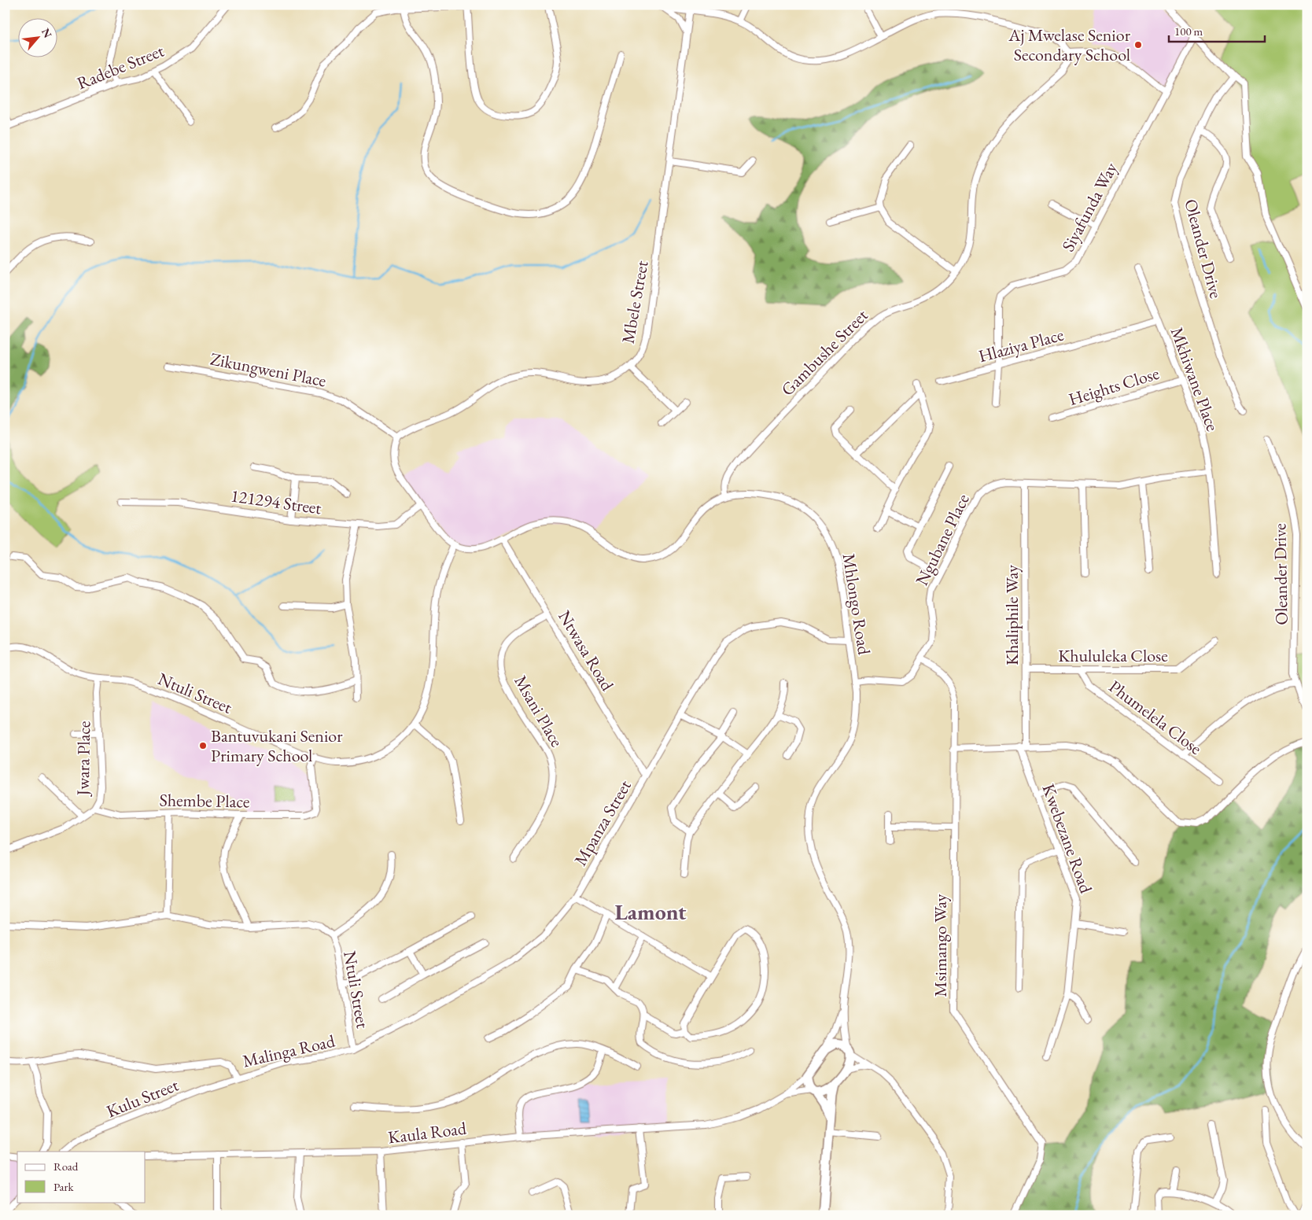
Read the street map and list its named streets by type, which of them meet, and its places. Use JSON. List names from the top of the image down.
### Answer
{
  "streets": {
    "street": [
      "Radebe Street",
      "Siyafunda Way",
      "Oleander Drive",
      "Mbele Street",
      "Hlaziya Place",
      "Gambushe Street",
      "Zikungweni Place",
      "Mkhiwane Place",
      "Heights Close",
      "121294 Street",
      "Ngubane Place",
      "Mhlongo Road",
      "Khaliphile Way",
      "Ntwasa Road",
      "Khululeka Close",
      "Ntuli Street",
      "Msani Place",
      "Phumelela Close",
      "Jwara Place",
      "Shembe Place",
      "Mpanza Street",
      "Kwebezane Road",
      "Msimango Way",
      "Malinga Road",
      "Kulu Street",
      "Kaula Road"
    ]
  },
  "crossings": [
    ["Siyafunda Way", "Hlaziya Place"],
    ["Mbele Street", "Zikungweni Place"],
    ["Mbele Street", "Mhlongo Road"],
    ["Hlaziya Place", "Mkhiwane Place"],
    ["Gambushe Street", "Mhlongo Road"],
    ["Zikungweni Place", "Mhlongo Road"],
    ["Mkhiwane Place", "Heights Close"],
    ["Mkhiwane Place", "Ngubane Place"],
    ["121294 Street", "Mhlongo Road"],
    ["Ngubane Place", "Mhlongo Road"],
    ["Ngubane Place", "Khaliphile Way"],
    ["Ngubane Place", "Msimango Way"],
    ["Mhlongo Road", "Ntwasa Road"],
    ["Mhlongo Road", "Ntuli Street"],
    ["Mhlongo Road", "Mpanza Street"],
    ["Khaliphile Way", "Khululeka Close"],
    ["Khaliphile Way", "Kwebezane Road"],
    ["Ntwasa Road", "Msani Place"],
    ["Ntwasa Road", "Mpanza Street"],
    ["Khululeka Close", "Phumelela Close"],
    ["Ntuli Street", "Jwara Place"],
    ["Ntuli Street", "Shembe Place"],
    ["Ntuli Street", "Mpanza Street"],
    ["Ntuli Street", "Malinga Road"],
    ["Jwara Place", "Shembe Place"],
    ["Mpanza Street", "Malinga Road"],
    ["Malinga Road", "Kulu Street"]
  ],
  "districts": ["Lamont"],
  "places": ["Aj Mwelase Senior Secondary School", "Bantuvukani Senior Primary School"],
  "legend": ["Road", "Park"],
  "scale_bar": "100 m",
  "north": "top right"
}
